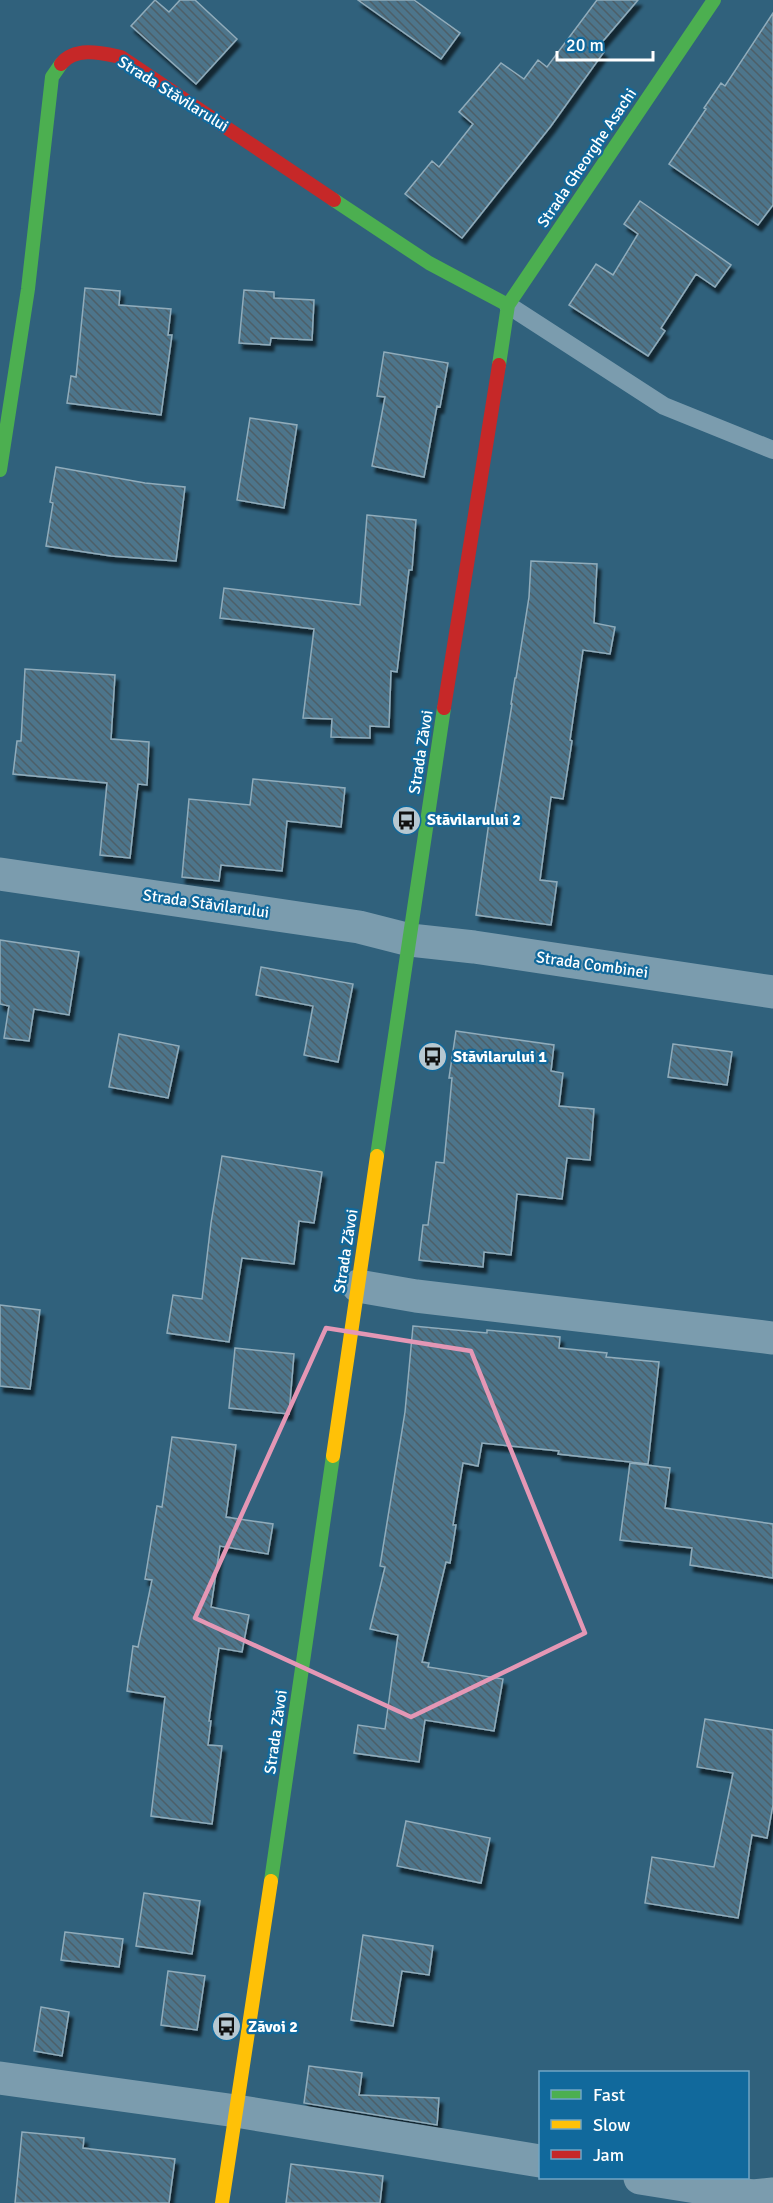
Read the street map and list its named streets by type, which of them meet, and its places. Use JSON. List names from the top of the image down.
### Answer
{
  "streets": {
    "street": [
      "Strada Stăvilarului",
      "Strada Gheorghe Asachi",
      "Strada Zăvoi",
      "Strada Combinei"
    ]
  },
  "crossings": [
    ["Strada Stăvilarului", "Strada Gheorghe Asachi"],
    ["Strada Stăvilarului", "Strada Zăvoi"],
    ["Strada Stăvilarului", "Strada Combinei"],
    ["Strada Gheorghe Asachi", "Strada Zăvoi"],
    ["Strada Zăvoi", "Strada Combinei"]
  ],
  "places": {
    "bus stop": ["Stăvilarului 2", "Stăvilarului 1", "Zăvoi 2"]
  },
  "legend": ["Fast", "Slow", "Jam"],
  "scale_bar": "20 m"
}
